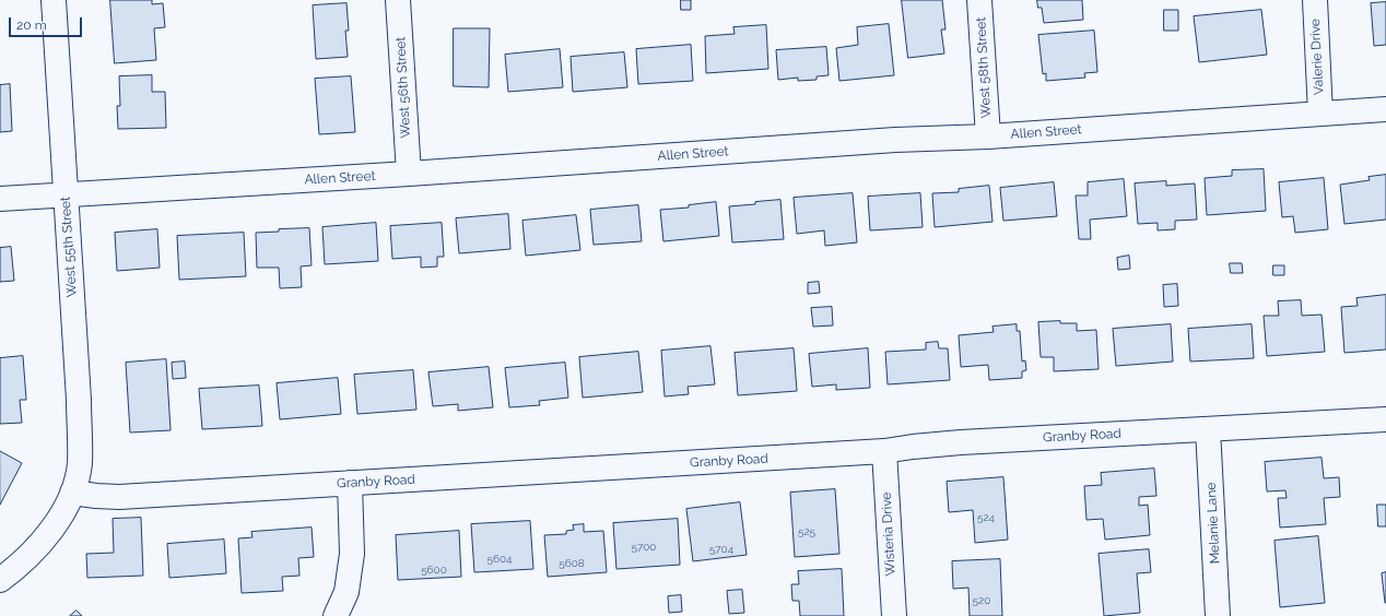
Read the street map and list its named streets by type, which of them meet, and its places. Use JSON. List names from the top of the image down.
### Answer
{
  "streets": {
    "street": [
      "Valerie Drive",
      "West 58th Street",
      "West 56th Street",
      "Allen Street",
      "West 55th Street",
      "Granby Road",
      "Melanie Lane",
      "Wisteria Drive"
    ]
  },
  "crossings": [
    ["Valerie Drive", "Allen Street"],
    ["West 58th Street", "Allen Street"],
    ["West 56th Street", "Allen Street"],
    ["Allen Street", "West 55th Street"],
    ["West 55th Street", "Granby Road"],
    ["Granby Road", "Melanie Lane"],
    ["Granby Road", "Wisteria Drive"]
  ],
  "house_numbers": [
    "524",
    "525",
    "5700",
    "5704",
    "5604",
    "5608",
    "5600",
    "520"
  ],
  "scale_bar": "20 m"
}
